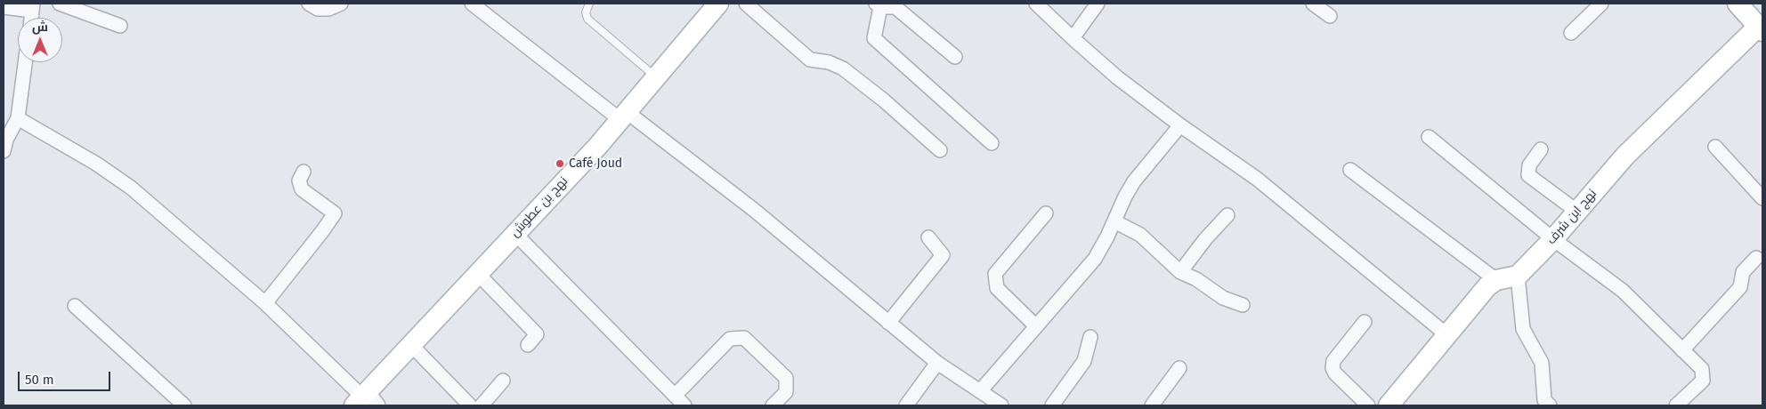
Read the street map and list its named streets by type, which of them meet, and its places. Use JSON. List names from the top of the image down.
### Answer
{
  "streets": {
    "street": ["نهج بن عطوش", "نهج ابن شرف"]
  },
  "places": ["Café Joud"],
  "scale_bar": "50 m",
  "north": "top"
}
